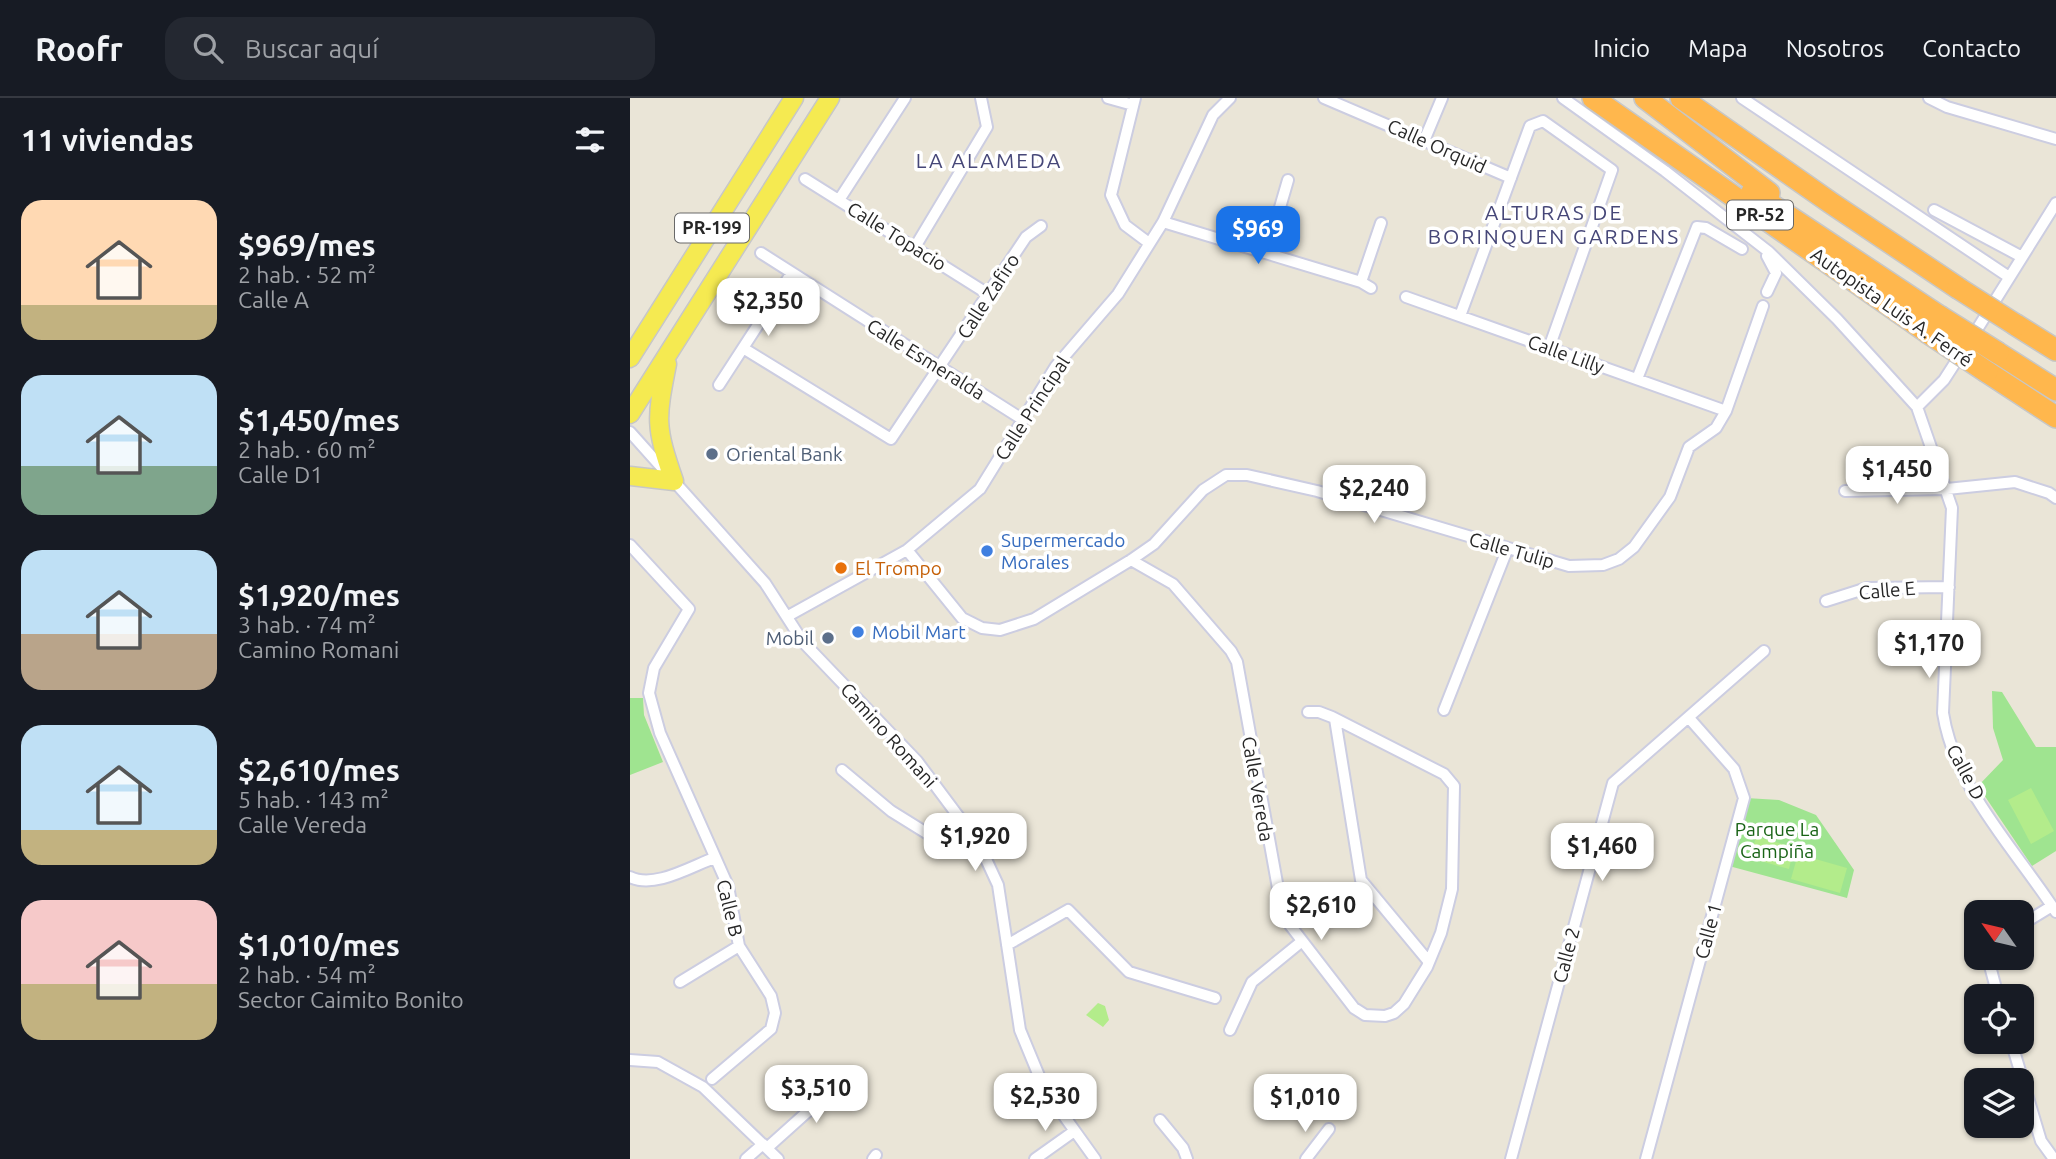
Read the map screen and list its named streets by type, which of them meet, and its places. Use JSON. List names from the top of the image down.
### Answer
{
  "streets": {
    "highway": ["PR-52", "Autopista Luis A. Ferré"],
    "main road": ["PR-199"],
    "street": [
      "Calle Orquid",
      "Calle Topacio",
      "Calle Zafiro",
      "Calle Lilly",
      "Calle Esmeralda",
      "Calle Principal",
      "Calle Tulip",
      "Calle E",
      "Camino Romani",
      "Calle D",
      "Calle Vereda",
      "Calle B",
      "Calle 1",
      "Calle 2"
    ]
  },
  "crossings": [
    ["Calle Topacio", "Calle Zafiro"],
    ["Calle Zafiro", "Calle Esmeralda"],
    ["Calle Lilly", "Calle Tulip"],
    ["Calle Esmeralda", "Calle Principal"],
    ["Calle Principal", "Calle Tulip"],
    ["Calle Principal", "Camino Romani"],
    ["Calle Tulip", "Calle Vereda"],
    ["Calle E", "Calle D"],
    ["Calle 1", "Calle 2"]
  ],
  "districts": ["LA ALAMEDA", "ALTURAS DE BORINQUEN GARDENS"],
  "parks": ["Parque La Campiña"],
  "places": [
    "Oriental Bank",
    "Supermercado Morales",
    "El Trompo",
    "Mobil Mart",
    "Mobil"
  ],
  "north": "top left",
  "page": {
    "header": "Roofr",
    "search": "Buscar aquí",
    "nav": [
      "Inicio",
      "Mapa",
      "Nosotros",
      "Contacto"
    ],
    "heading": "11 viviendas",
    "list": [
      {
        "name": "$969/mes",
        "note": "2 hab. · 52 m² · Calle A"
      },
      {
        "name": "$1,450/mes",
        "note": "2 hab. · 60 m² · Calle D1"
      },
      {
        "name": "$1,920/mes",
        "note": "3 hab. · 74 m² · Camino Romani"
      },
      {
        "name": "$2,610/mes",
        "note": "5 hab. · 143 m² · Calle Vereda"
      },
      {
        "name": "$1,010/mes",
        "note": "2 hab. · 54 m² · Sector Caimito Bonito"
      }
    ],
    "price": [
      "$969",
      "$2,350",
      "$1,450",
      "$2,240",
      "$1,170",
      "$1,920",
      "$1,460",
      "$2,610",
      "$3,510",
      "$2,530",
      "$1,010"
    ]
  }
}
